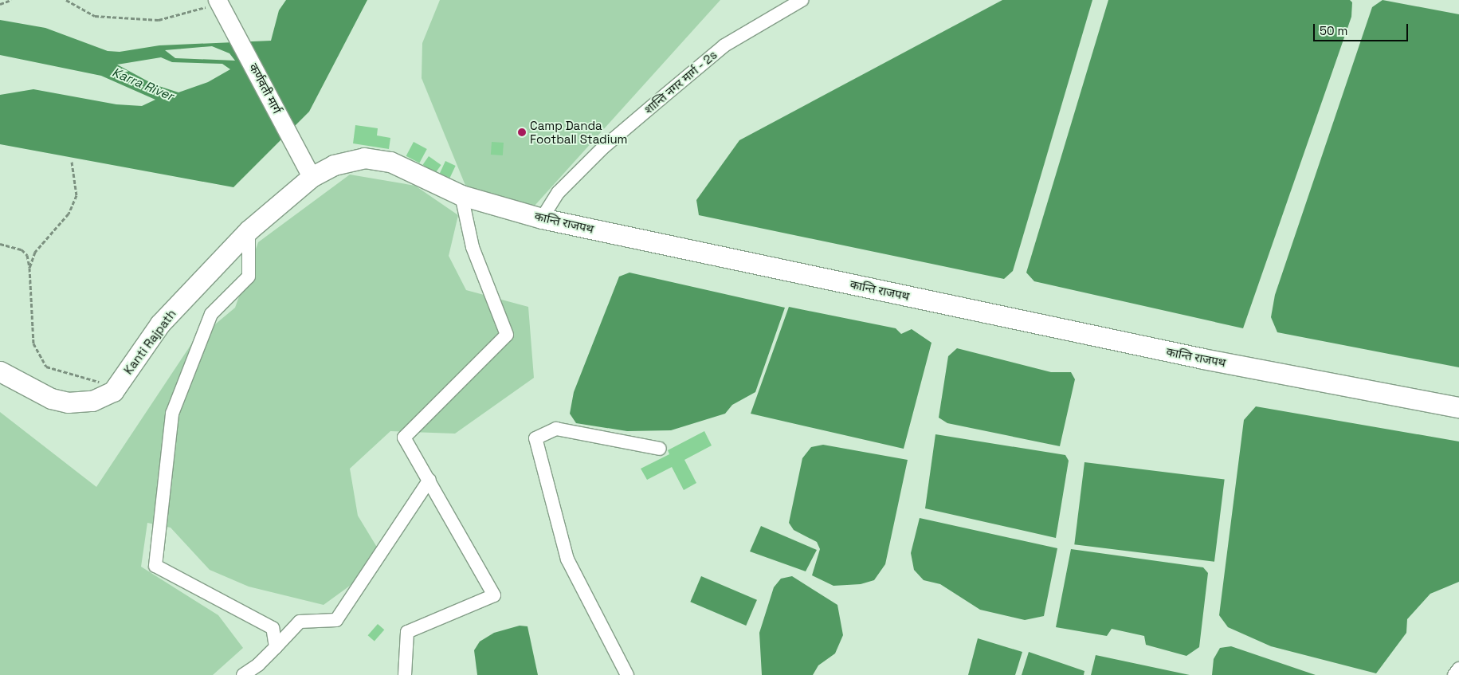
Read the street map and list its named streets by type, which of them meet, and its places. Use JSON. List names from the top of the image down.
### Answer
{
  "streets": {
    "main road": ["कर्णवती मार्ग", "कान्ति राजपथ", "Kanti Rajpath"],
    "street": ["शान्ति नगर मार्ग - 2s"]
  },
  "crossings": [
    ["शान्ति नगर मार्ग - 2s", "कान्ति राजपथ"],
    ["कर्णवती मार्ग", "कान्ति राजपथ"],
    ["कर्णवती मार्ग", "Kanti Rajpath"],
    ["कान्ति राजपथ", "Kanti Rajpath"]
  ],
  "water": ["Karra River"],
  "places": ["Camp Danda Football Stadium"],
  "scale_bar": "50 m"
}
